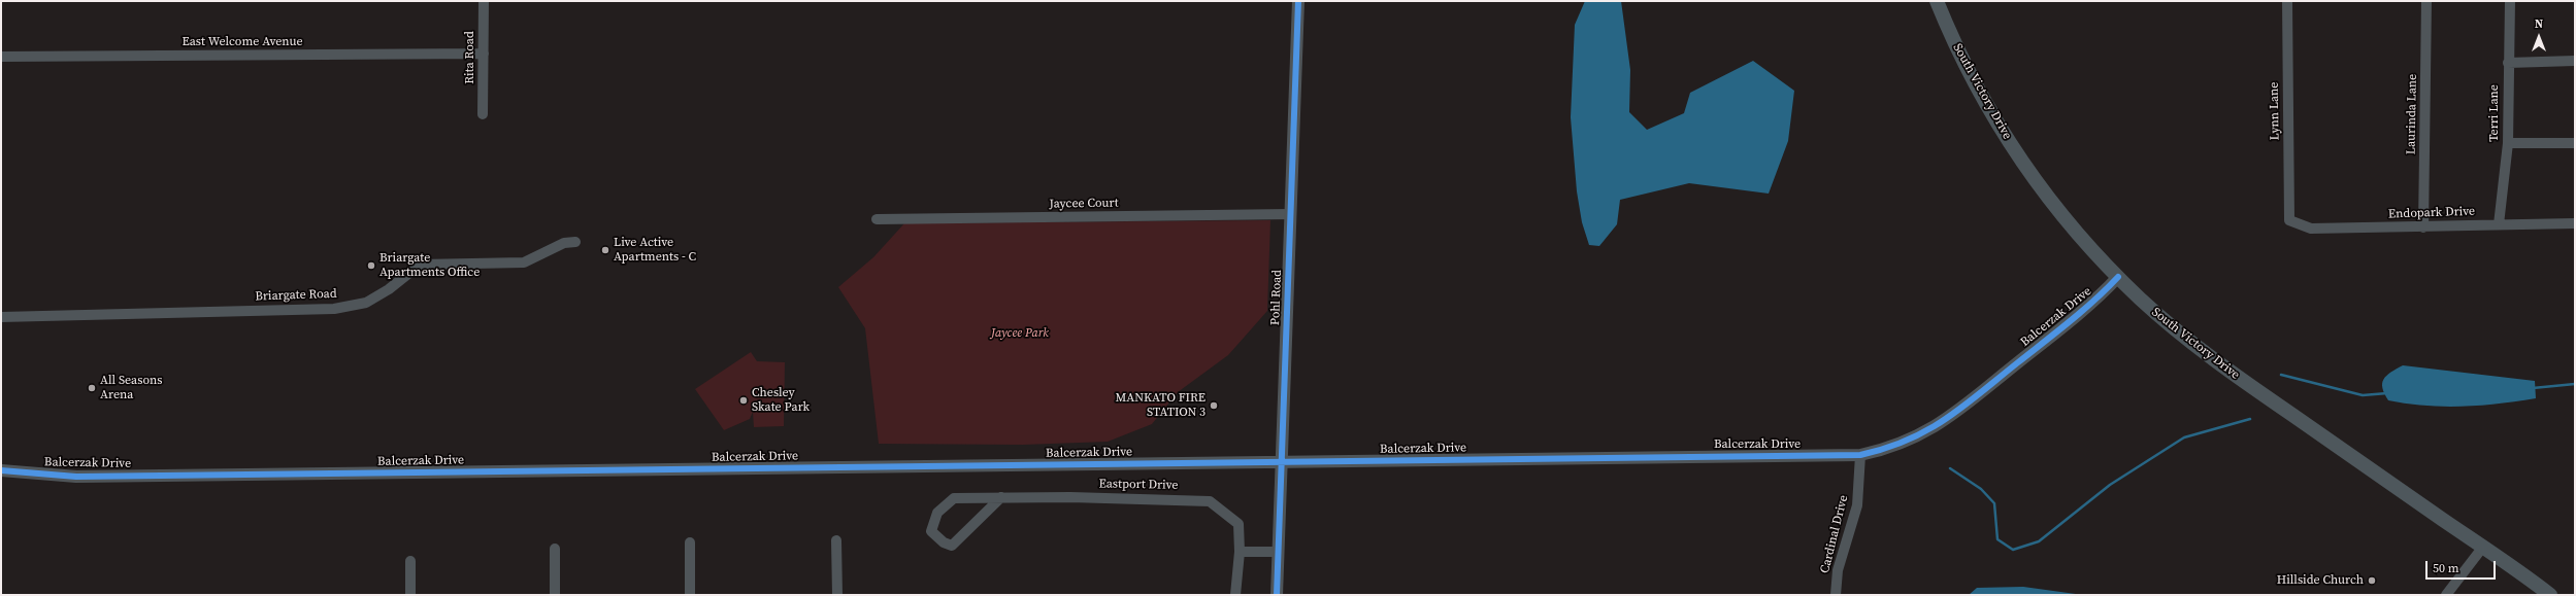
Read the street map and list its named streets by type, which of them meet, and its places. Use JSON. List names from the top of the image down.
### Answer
{
  "streets": {
    "main road": ["South Victory Drive"],
    "street": [
      "East Welcome Avenue",
      "Rita Road",
      "Lynn Lane",
      "Terri Lane",
      "Laurinda Lane",
      "Jaycee Court",
      "Endopark Drive",
      "Briargate Road",
      "Pohl Road",
      "Balcerzak Drive",
      "Eastport Drive",
      "Cardinal Drive"
    ]
  },
  "crossings": [
    ["East Welcome Avenue", "Rita Road"],
    ["South Victory Drive", "Balcerzak Drive"],
    ["Lynn Lane", "Endopark Drive"],
    ["Terri Lane", "Endopark Drive"],
    ["Laurinda Lane", "Endopark Drive"],
    ["Jaycee Court", "Pohl Road"],
    ["Pohl Road", "Balcerzak Drive"],
    ["Balcerzak Drive", "Cardinal Drive"]
  ],
  "parks": ["Jaycee Park"],
  "places": [
    "Live Active Apartments - C",
    "Briargate Apartments Office",
    "All Seasons Arena",
    "Chesley Skate Park",
    "MANKATO FIRE STATION 3",
    "Hillside Church"
  ],
  "scale_bar": "50 m",
  "north": "top"
}
